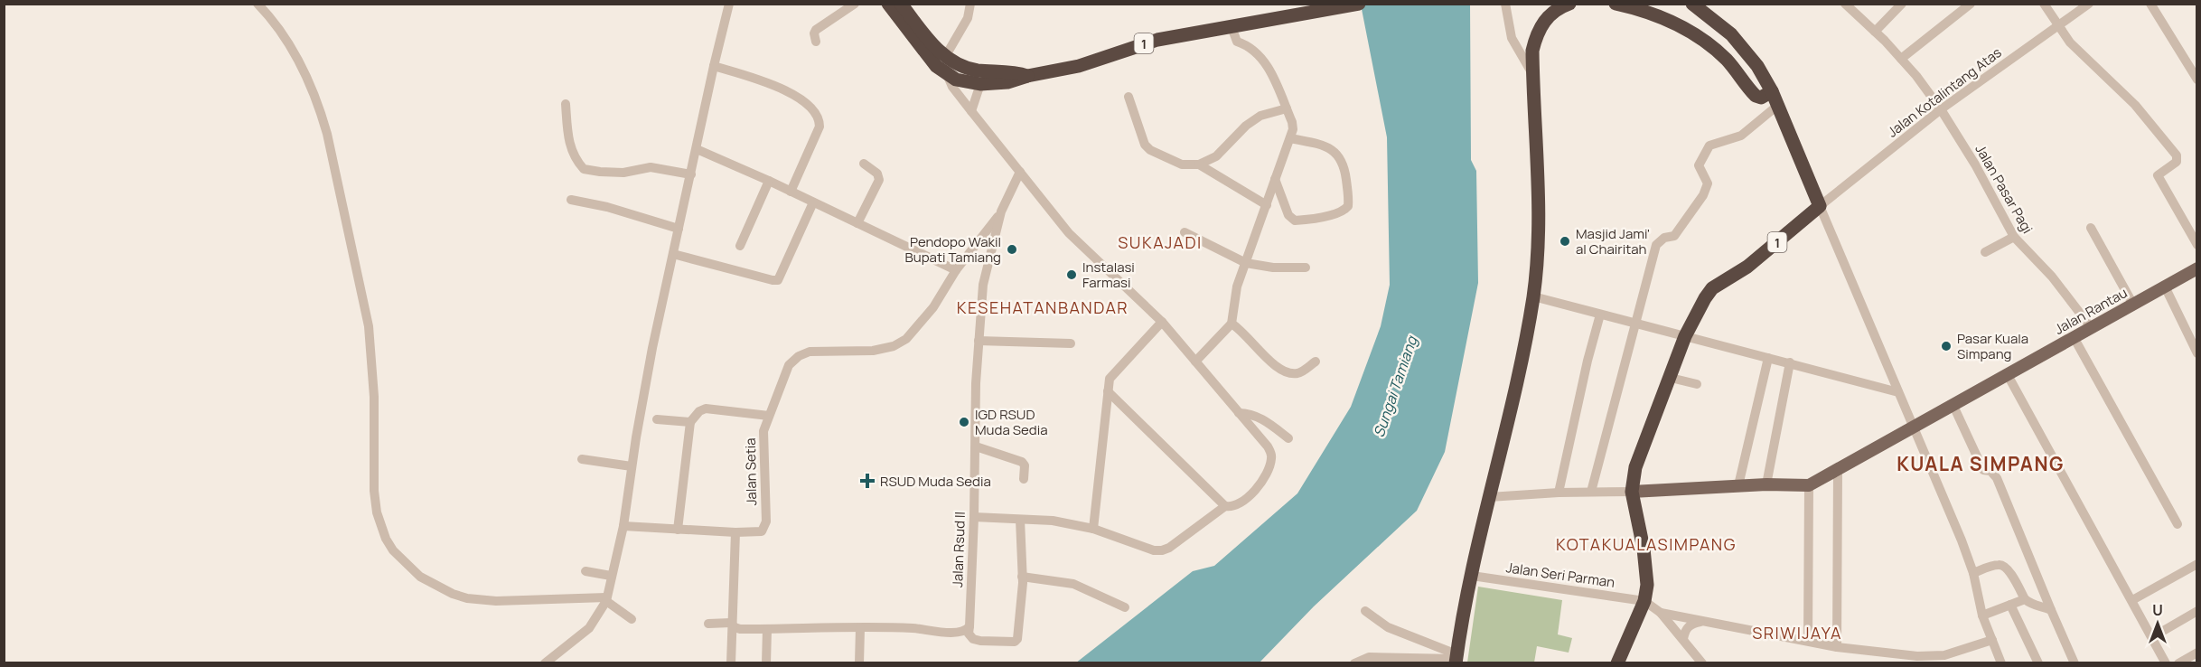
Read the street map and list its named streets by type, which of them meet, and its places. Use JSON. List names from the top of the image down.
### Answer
{
  "streets": {
    "highway": ["1"],
    "main road": ["Jalan Rantau"],
    "street": [
      "Jalan Kotalintang Atas",
      "Jalan Pasar Pagi",
      "Jalan Setia",
      "Jalan Rsud II",
      "Jalan Seri Parman"
    ]
  },
  "crossings": [
    ["1", "Jalan Kotalintang Atas"],
    ["1", "Jalan Seri Parman"],
    ["Jalan Kotalintang Atas", "Jalan Pasar Pagi"],
    ["Jalan Pasar Pagi", "Jalan Rantau"],
    ["Jalan Setia", "Jalan Rsud II"]
  ],
  "districts": [
    "SUKAJADI",
    "KESEHATANBANDAR",
    "KUALA SIMPANG",
    "KOTAKUALASIMPANG",
    "SRIWIJAYA"
  ],
  "water": ["Sungai Tamiang"],
  "places": {
    "other": [
      "Masjid Jami' al Chairitah",
      "Pendopo Wakil Bupati Tamiang",
      "Instalasi Farmasi",
      "Pasar Kuala Simpang",
      "IGD RSUD Muda Sedia"
    ],
    "health": ["RSUD Muda Sedia"]
  },
  "north": "top"
}
